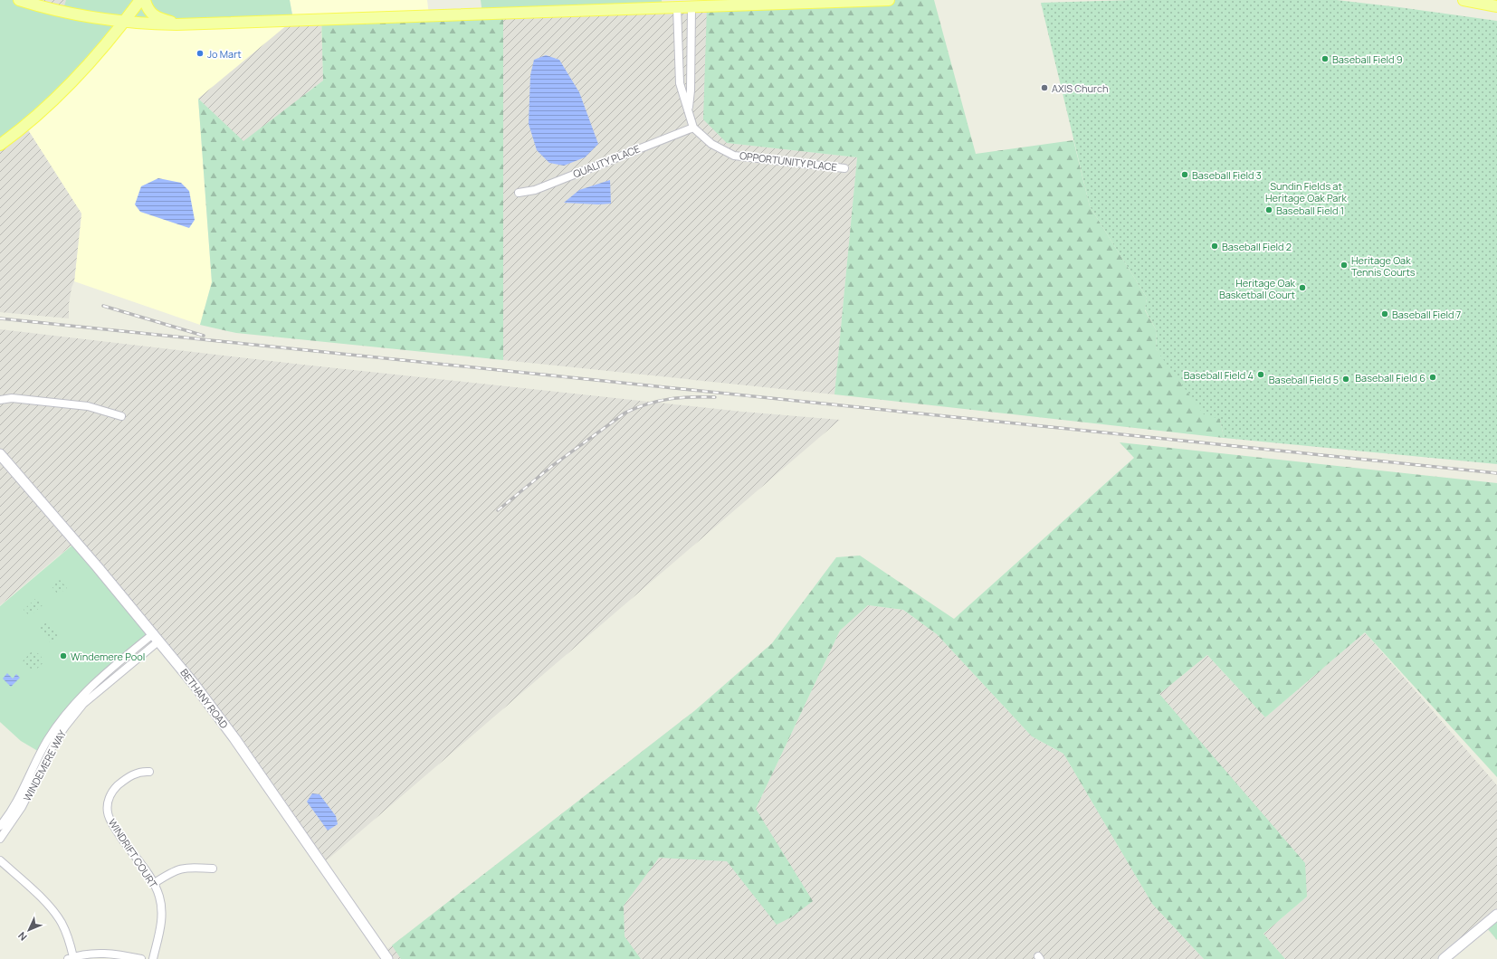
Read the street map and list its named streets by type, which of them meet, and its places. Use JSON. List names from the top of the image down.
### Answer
{
  "streets": {
    "main road": ["BETHANY ROAD"],
    "street": [
      "QUALITY PLACE",
      "OPPORTUNITY PLACE",
      "WINDEMERE WAY",
      "WINDRIFT COURT"
    ]
  },
  "crossings": [
    ["QUALITY PLACE", "OPPORTUNITY PLACE"],
    ["BETHANY ROAD", "WINDEMERE WAY"]
  ],
  "parks": ["Sundin Fields at Heritage Oak Park"],
  "places": [
    "Jo Mart",
    "Baseball Field 9",
    "AXIS Church",
    "Baseball Field 3",
    "Baseball Field 1",
    "Baseball Field 2",
    "Heritage Oak Tennis Courts",
    "Heritage Oak Basketball Court",
    "Baseball Field 7",
    "Baseball Field 4",
    "Baseball Field 6",
    "Baseball Field 5",
    "Windemere Pool"
  ],
  "north": "bottom left"
}
